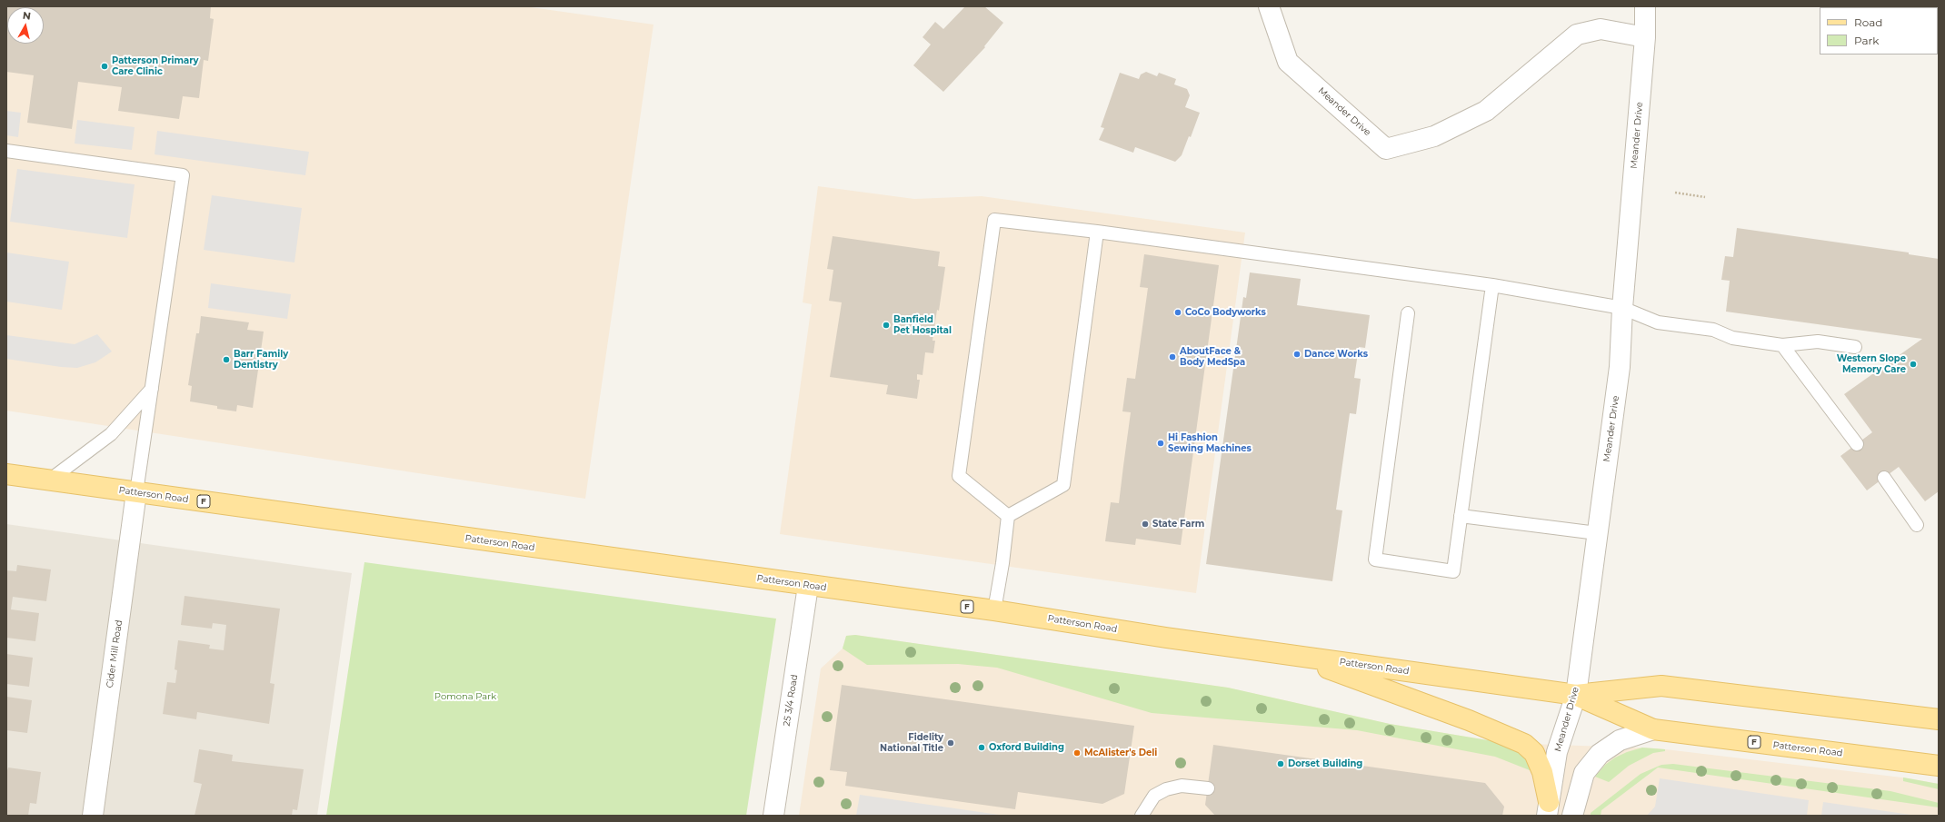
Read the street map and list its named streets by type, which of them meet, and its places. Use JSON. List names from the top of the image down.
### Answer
{
  "streets": {
    "main road": ["Patterson Road", "F"],
    "street": ["Meander Drive", "Cider Mill Road", "25 3/4 Road"]
  },
  "crossings": [
    ["Meander Drive", "Patterson Road"],
    ["Patterson Road", "Cider Mill Road"],
    ["Patterson Road", "25 3/4 Road"]
  ],
  "parks": ["Pomona Park"],
  "places": [
    "Patterson Primary Care Clinic",
    "CoCo Bodyworks",
    "Banfield Pet Hospital",
    "Dance Works",
    "AboutFace & Body MedSpa",
    "Barr Family Dentistry",
    "Western Slope Memory Care",
    "Hi Fashion Sewing Machines",
    "State Farm",
    "Fidelity National Title",
    "Oxford Building",
    "McAlister's Deli",
    "Dorset Building"
  ],
  "legend": ["Road", "Park"],
  "north": "top"
}
